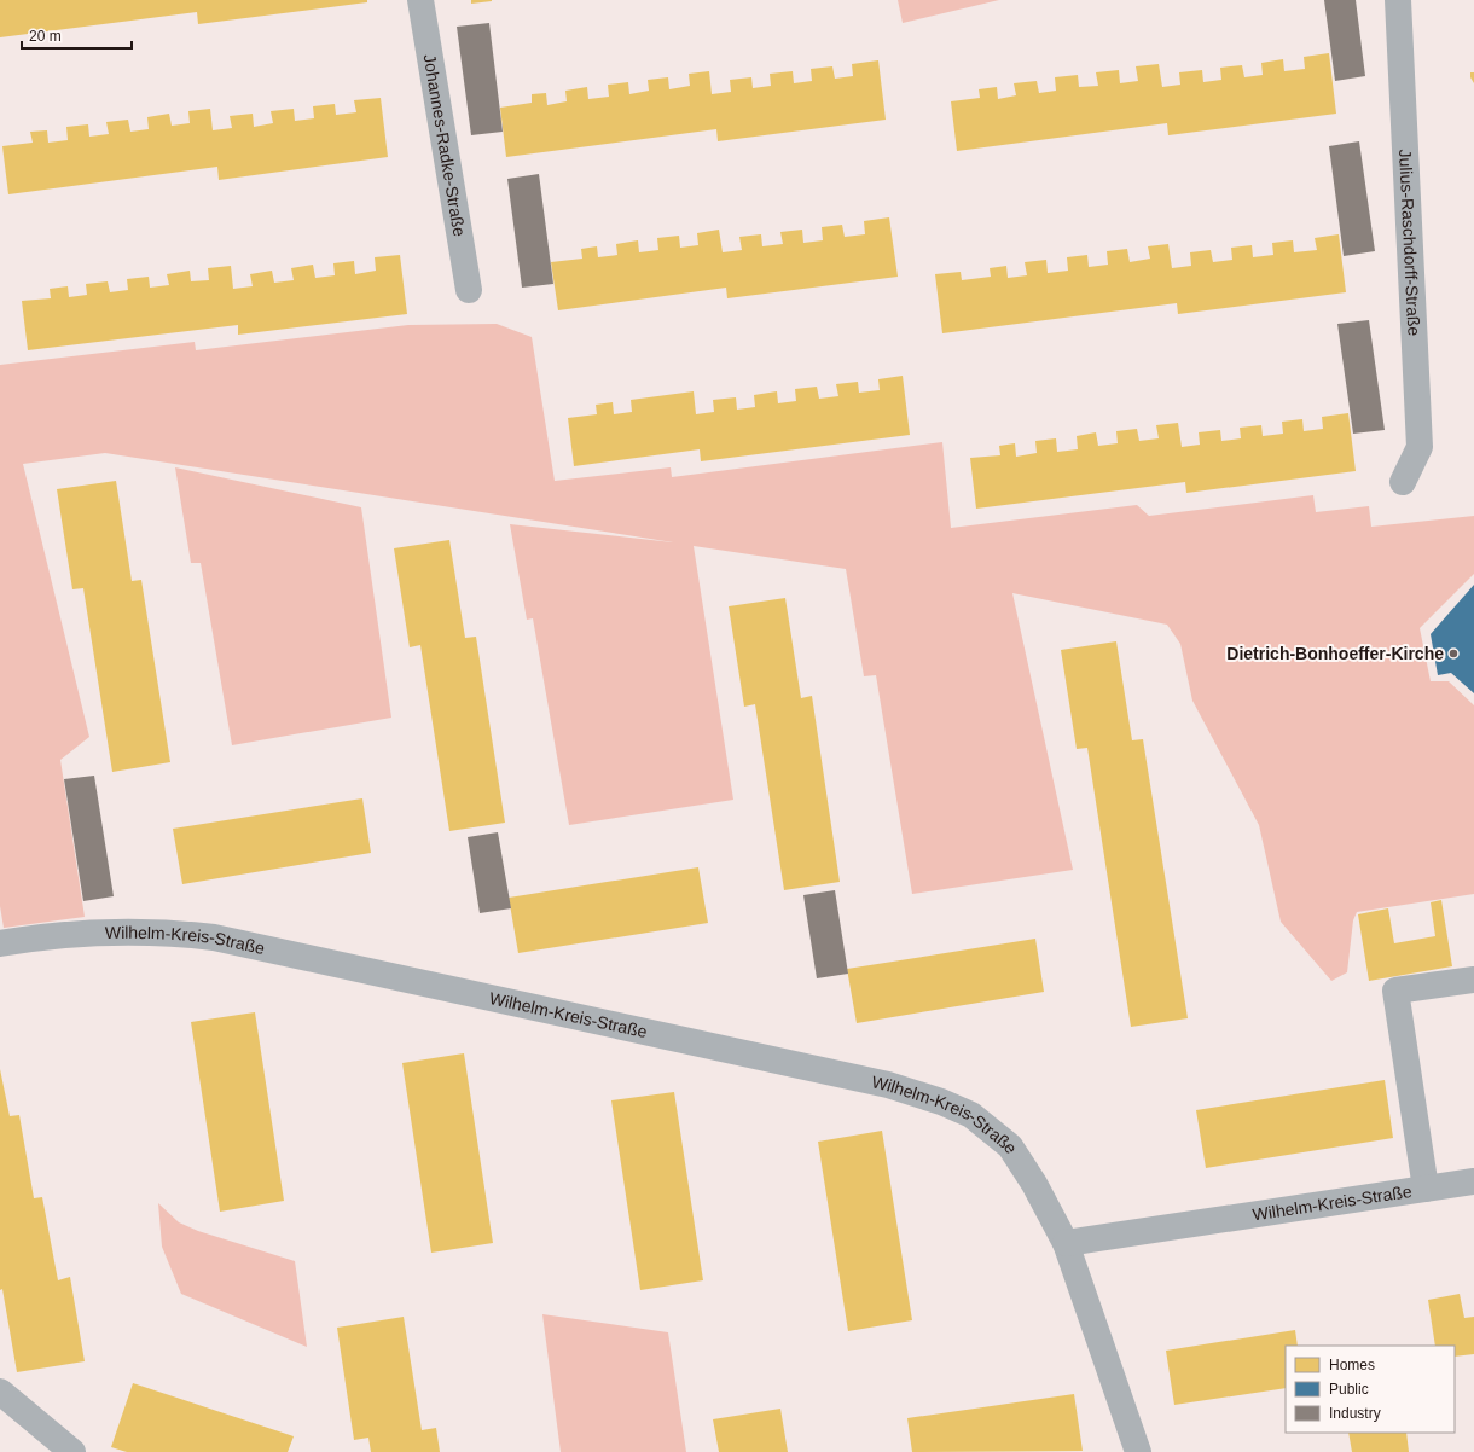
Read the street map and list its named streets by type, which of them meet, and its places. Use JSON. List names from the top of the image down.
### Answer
{
  "streets": {
    "street": ["Johannes-Radke-Straße", "Julius-Raschdorff-Straße", "Wilhelm-Kreis-Straße"]
  },
  "places": ["Dietrich-Bonhoeffer-Kirche"],
  "legend": ["Homes", "Public", "Industry"],
  "scale_bar": "20 m"
}
